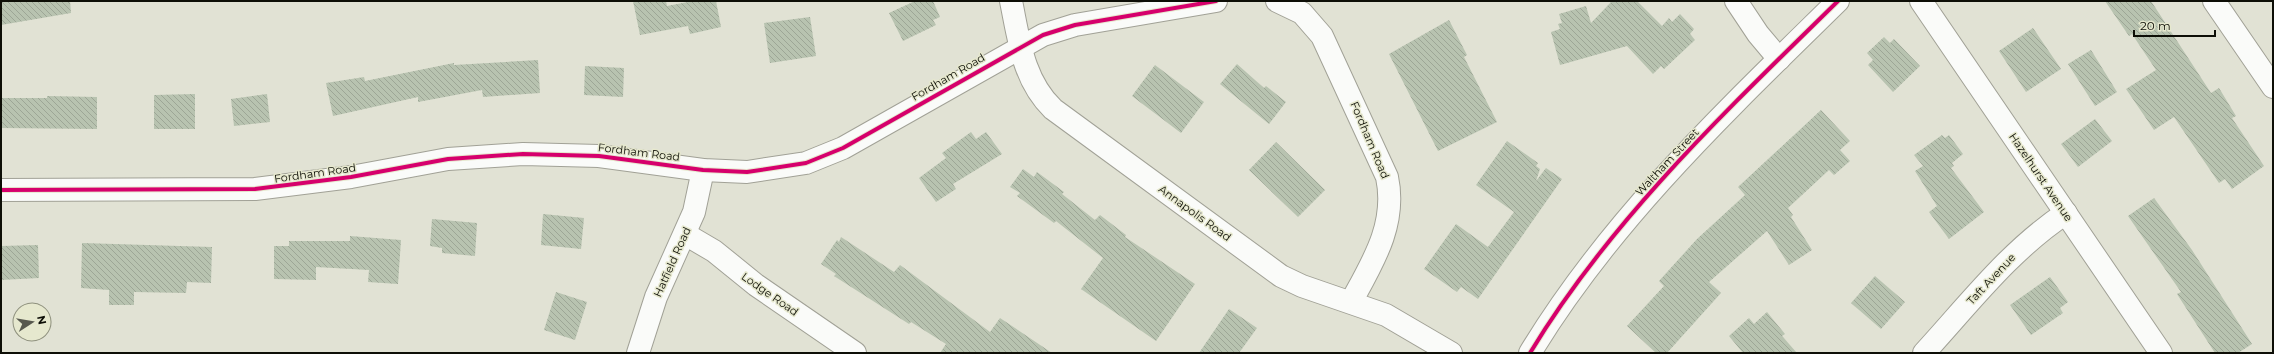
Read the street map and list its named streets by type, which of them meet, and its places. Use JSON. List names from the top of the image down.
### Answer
{
  "streets": {
    "street": [
      "Fordham Road",
      "Waltham Street",
      "Hazelhurst Avenue",
      "Annapolis Road",
      "Hatfield Road",
      "Taft Avenue",
      "Lodge Road"
    ]
  },
  "crossings": [
    ["Fordham Road", "Annapolis Road"],
    ["Fordham Road", "Hatfield Road"],
    ["Hazelhurst Avenue", "Taft Avenue"],
    ["Hatfield Road", "Lodge Road"]
  ],
  "scale_bar": "20 m",
  "north": "right"
}
